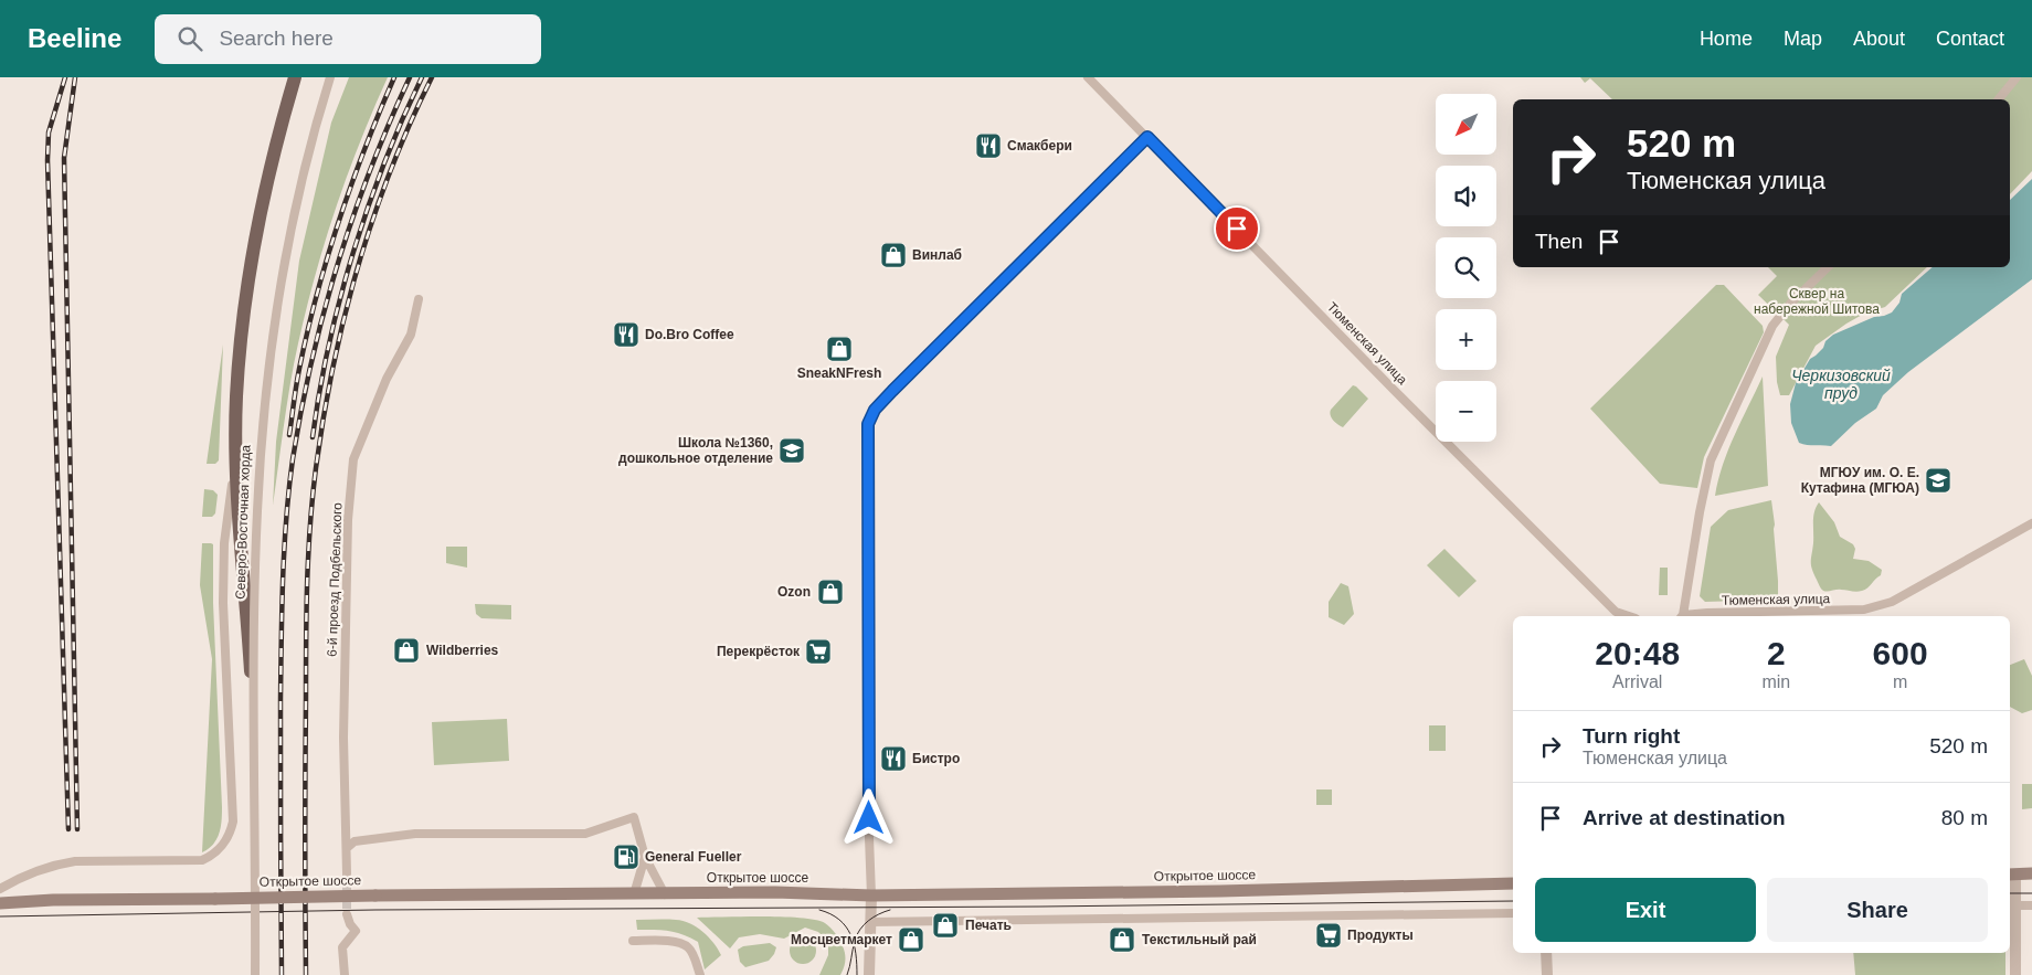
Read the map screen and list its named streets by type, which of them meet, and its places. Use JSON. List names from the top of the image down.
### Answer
{
  "streets": {
    "main road": ["Северо-Восточная хорда", "Открытое шоссе"],
    "street": ["Тюменская улица", "6-й проезд Подбельского"]
  },
  "water": ["Черкизовский пруд"],
  "parks": ["Сквер на набережной Шитова"],
  "places": {
    "restaurant": ["Смакбери", "Do.Bro Coffee", "Бистро"],
    "shop": [
      "Винлаб",
      "SneakNFresh",
      "Ozon",
      "Wildberries",
      "Печать",
      "Мосцветмаркет",
      "Текстильный рай"
    ],
    "school or university": ["Школа №1360, дошкольное отделение", "МГЮУ им. О. Е. Кутафина (МГЮА)"],
    "supermarket": ["Перекрёсток", "Продукты"],
    "fuel station": ["General Fueller"]
  },
  "north": "bottom left",
  "page": {
    "header": "Beeline",
    "search": "Search here",
    "nav": [
      "Home",
      "Map",
      "About",
      "Contact"
    ],
    "map_buttons": ["+", "−"],
    "turn": ["520 m", "Тюменская улица"],
    "then": "Then",
    "eta": [
      "20:48",
      "Arrival",
      "2",
      "min",
      "600",
      "m"
    ],
    "list": [
      {
        "name": "Turn right",
        "note": "Тюменская улица",
        "value": "520 m"
      },
      {
        "name": "Arrive at destination",
        "value": "80 m"
      }
    ],
    "buttons": ["Exit", "Share"]
  }
}
